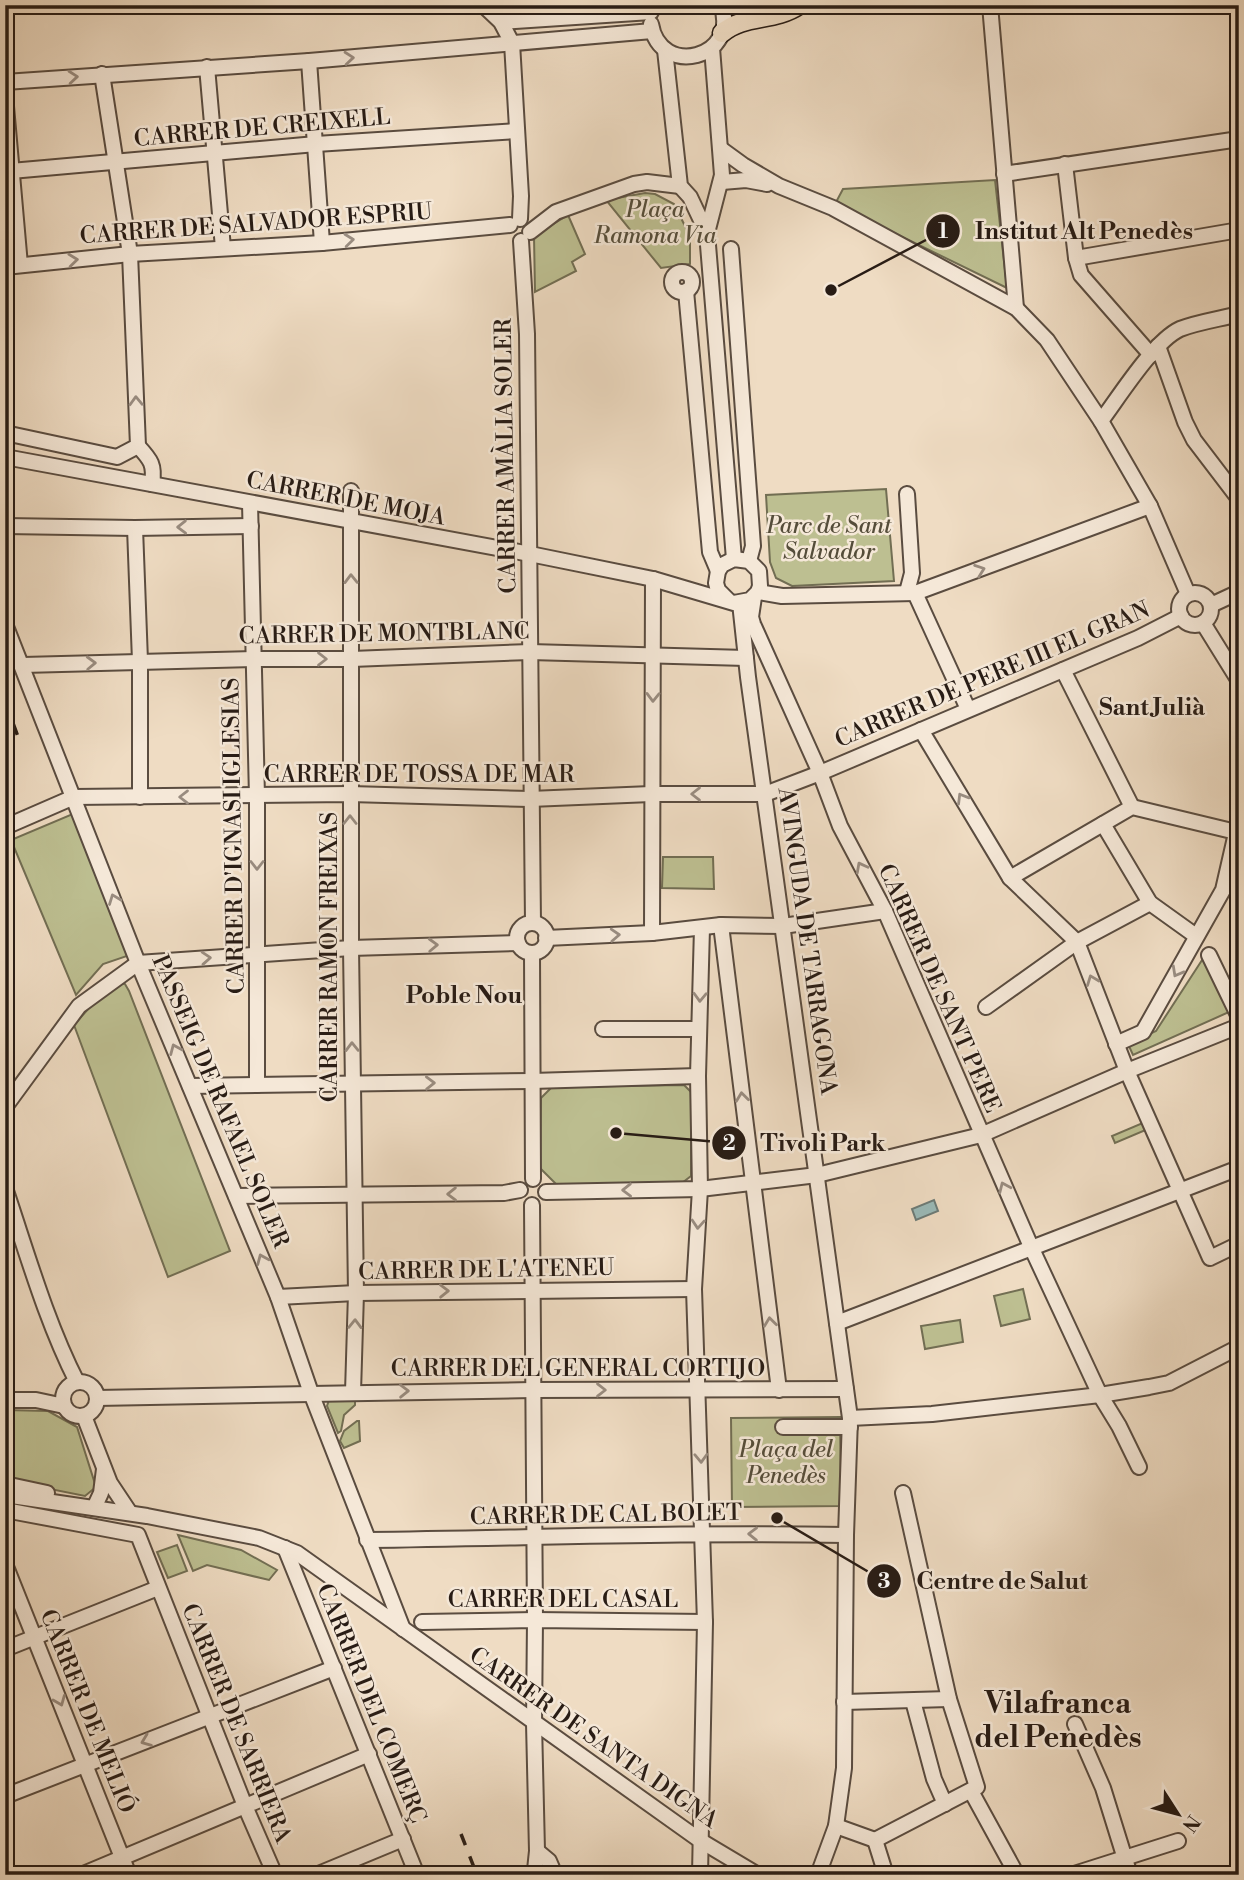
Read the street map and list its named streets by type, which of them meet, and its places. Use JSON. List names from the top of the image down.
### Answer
{
  "streets": {
    "street": [
      "CARRER DE CREIXELL",
      "CARRER DE SALVADOR ESPRIU",
      "CARRER AMÀLIA SOLER",
      "CARRER DE MOJA",
      "CARRER DE MONTBLANC",
      "CARRER DE PERE III EL GRAN",
      "CARRER DE TOSSA DE MAR",
      "CARRER D'IGNASI IGLESIAS",
      "AVINGUDA DE TARRAGONA",
      "CARRER RAMON FREIXAS",
      "CARRER DE SANT PERE",
      "PASSEIG DE RAFAEL SOLER",
      "CARRER DE L'ATENEU",
      "CARRER DEL GENERAL CORTIJO",
      "CARRER DE CAL BOLET",
      "CARRER DEL CASAL",
      "CARRER DEL COMERÇ",
      "CARRER DE MELIÓ",
      "CARRER DE SARRIERA",
      "CARRER DE SANTA DIGNA"
    ]
  },
  "crossings": [
    ["CARRER AMÀLIA SOLER", "CARRER DE MOJA"],
    ["CARRER AMÀLIA SOLER", "CARRER DE MONTBLANC"],
    ["CARRER AMÀLIA SOLER", "CARRER DE TOSSA DE MAR"],
    ["CARRER DE MOJA", "CARRER D'IGNASI IGLESIAS"],
    ["CARRER DE MOJA", "AVINGUDA DE TARRAGONA"],
    ["CARRER DE MOJA", "CARRER RAMON FREIXAS"],
    ["CARRER DE MOJA", "CARRER DE SANT PERE"],
    ["CARRER DE MONTBLANC", "CARRER D'IGNASI IGLESIAS"],
    ["CARRER DE MONTBLANC", "AVINGUDA DE TARRAGONA"],
    ["CARRER DE MONTBLANC", "CARRER RAMON FREIXAS"],
    ["CARRER DE MONTBLANC", "PASSEIG DE RAFAEL SOLER"],
    ["CARRER DE PERE III EL GRAN", "CARRER DE TOSSA DE MAR"],
    ["CARRER DE PERE III EL GRAN", "AVINGUDA DE TARRAGONA"],
    ["CARRER DE PERE III EL GRAN", "CARRER DE SANT PERE"],
    ["CARRER DE TOSSA DE MAR", "CARRER D'IGNASI IGLESIAS"],
    ["CARRER DE TOSSA DE MAR", "AVINGUDA DE TARRAGONA"],
    ["CARRER DE TOSSA DE MAR", "CARRER RAMON FREIXAS"],
    ["CARRER DE TOSSA DE MAR", "PASSEIG DE RAFAEL SOLER"],
    ["AVINGUDA DE TARRAGONA", "CARRER DE SANT PERE"],
    ["AVINGUDA DE TARRAGONA", "CARRER DEL GENERAL CORTIJO"],
    ["AVINGUDA DE TARRAGONA", "CARRER DE CAL BOLET"],
    ["CARRER RAMON FREIXAS", "CARRER DE L'ATENEU"],
    ["CARRER RAMON FREIXAS", "CARRER DEL GENERAL CORTIJO"],
    ["PASSEIG DE RAFAEL SOLER", "CARRER DE L'ATENEU"],
    ["PASSEIG DE RAFAEL SOLER", "CARRER DEL GENERAL CORTIJO"],
    ["PASSEIG DE RAFAEL SOLER", "CARRER DE CAL BOLET"],
    ["PASSEIG DE RAFAEL SOLER", "CARRER DE SANTA DIGNA"],
    ["CARRER DEL COMERÇ", "CARRER DE SANTA DIGNA"]
  ],
  "one_way": [
    "CARRER DE SALVADOR ESPRIU",
    "CARRER RAMON FREIXAS",
    "PASSEIG DE RAFAEL SOLER",
    "CARRER DEL GENERAL CORTIJO",
    "CARRER DE MELIÓ"
  ],
  "districts": ["Sant Julià", "Poble Nou", "Vilafranca del Penedès"],
  "parks": ["Plaça Ramona Via", "Parc de Sant Salvador", "Plaça del Penedès"],
  "places": ["Institut Alt Penedès", "Tivoli Park", "Centre de Salut"],
  "north": "bottom right"
}
